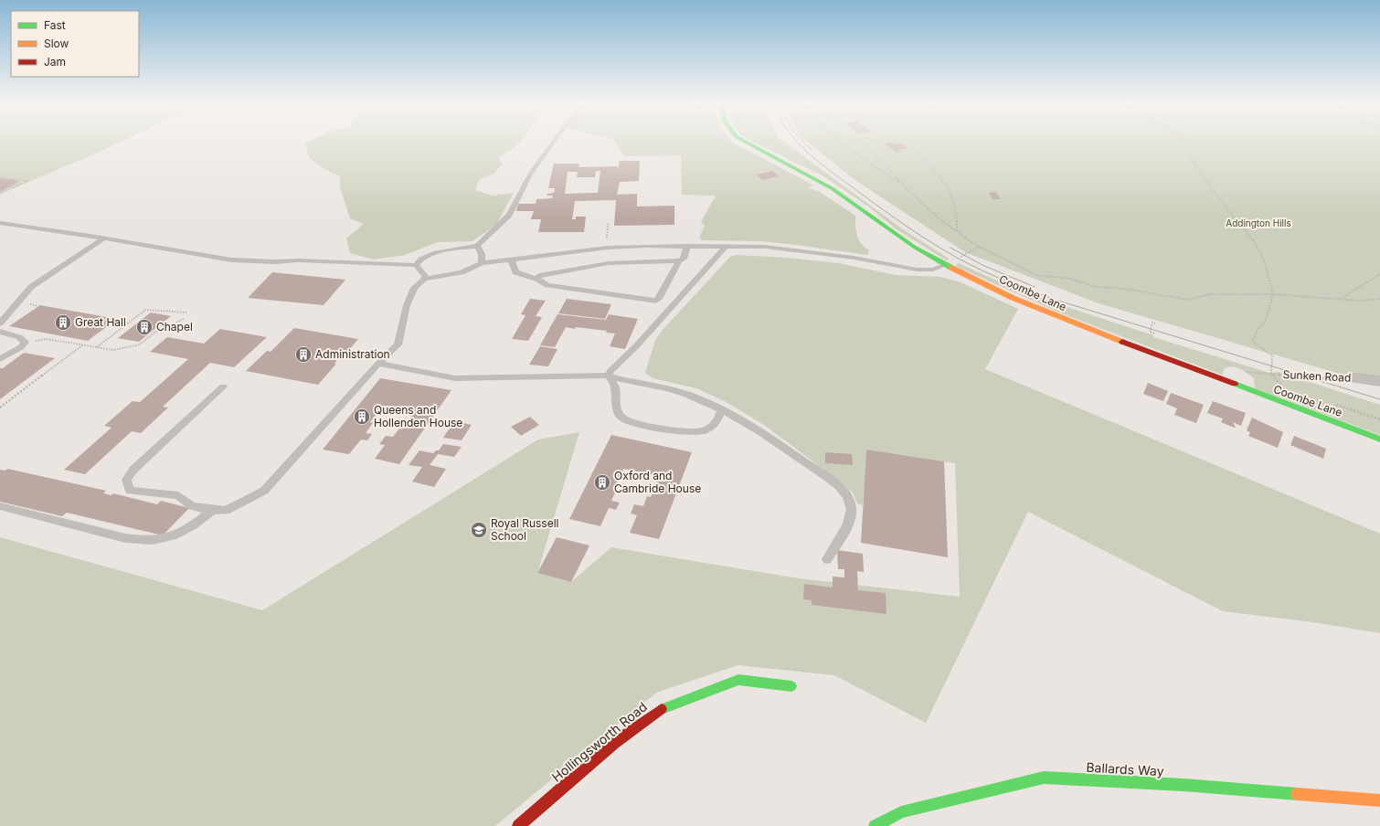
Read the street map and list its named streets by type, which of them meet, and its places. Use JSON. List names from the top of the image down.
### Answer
{
  "streets": {
    "main road": ["Coombe Lane", "Hollingsworth Road", "Ballards Way"],
    "street": ["Sunken Road"]
  },
  "parks": ["Addington Hills"],
  "places": {
    "building": [
      "Great Hall",
      "Chapel",
      "Administration",
      "Queens and Hollenden House",
      "Oxford and Cambride House"
    ],
    "school or university": ["Royal Russell School"]
  },
  "legend": ["Fast", "Slow", "Jam"]
}
